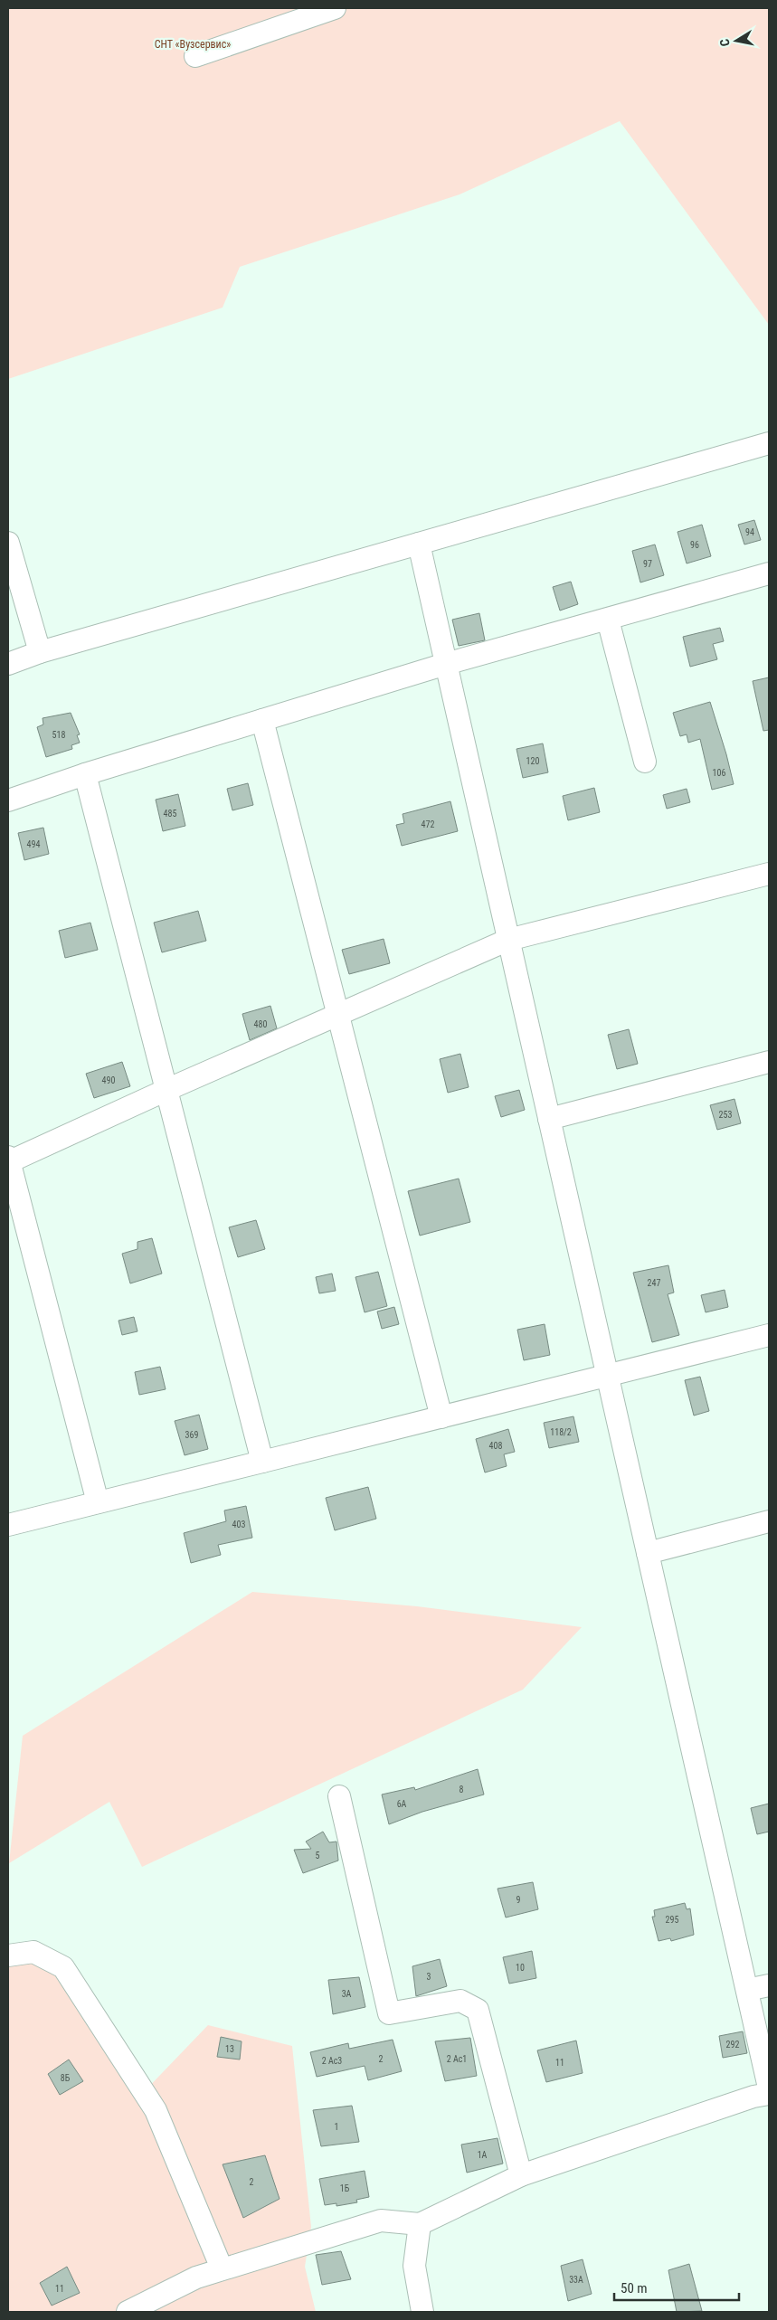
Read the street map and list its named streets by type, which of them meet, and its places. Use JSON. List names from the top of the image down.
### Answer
{
  "parks": ["СНТ «Вузсервис»"],
  "house_numbers": [
    "94",
    "96",
    "97",
    "518",
    "120",
    "106",
    "485",
    "472",
    "494",
    "480",
    "490",
    "253",
    "247",
    "118/2",
    "369",
    "408",
    "403",
    "8",
    "6А",
    "5",
    "9",
    "295",
    "10",
    "3",
    "3А",
    "292",
    "13",
    "2",
    "2 Ас1",
    "2 Ас3",
    "11",
    "8Б",
    "1",
    "1А",
    "2",
    "1Б",
    "33А",
    "11"
  ],
  "scale_bar": "50 m",
  "north": "left"
}
